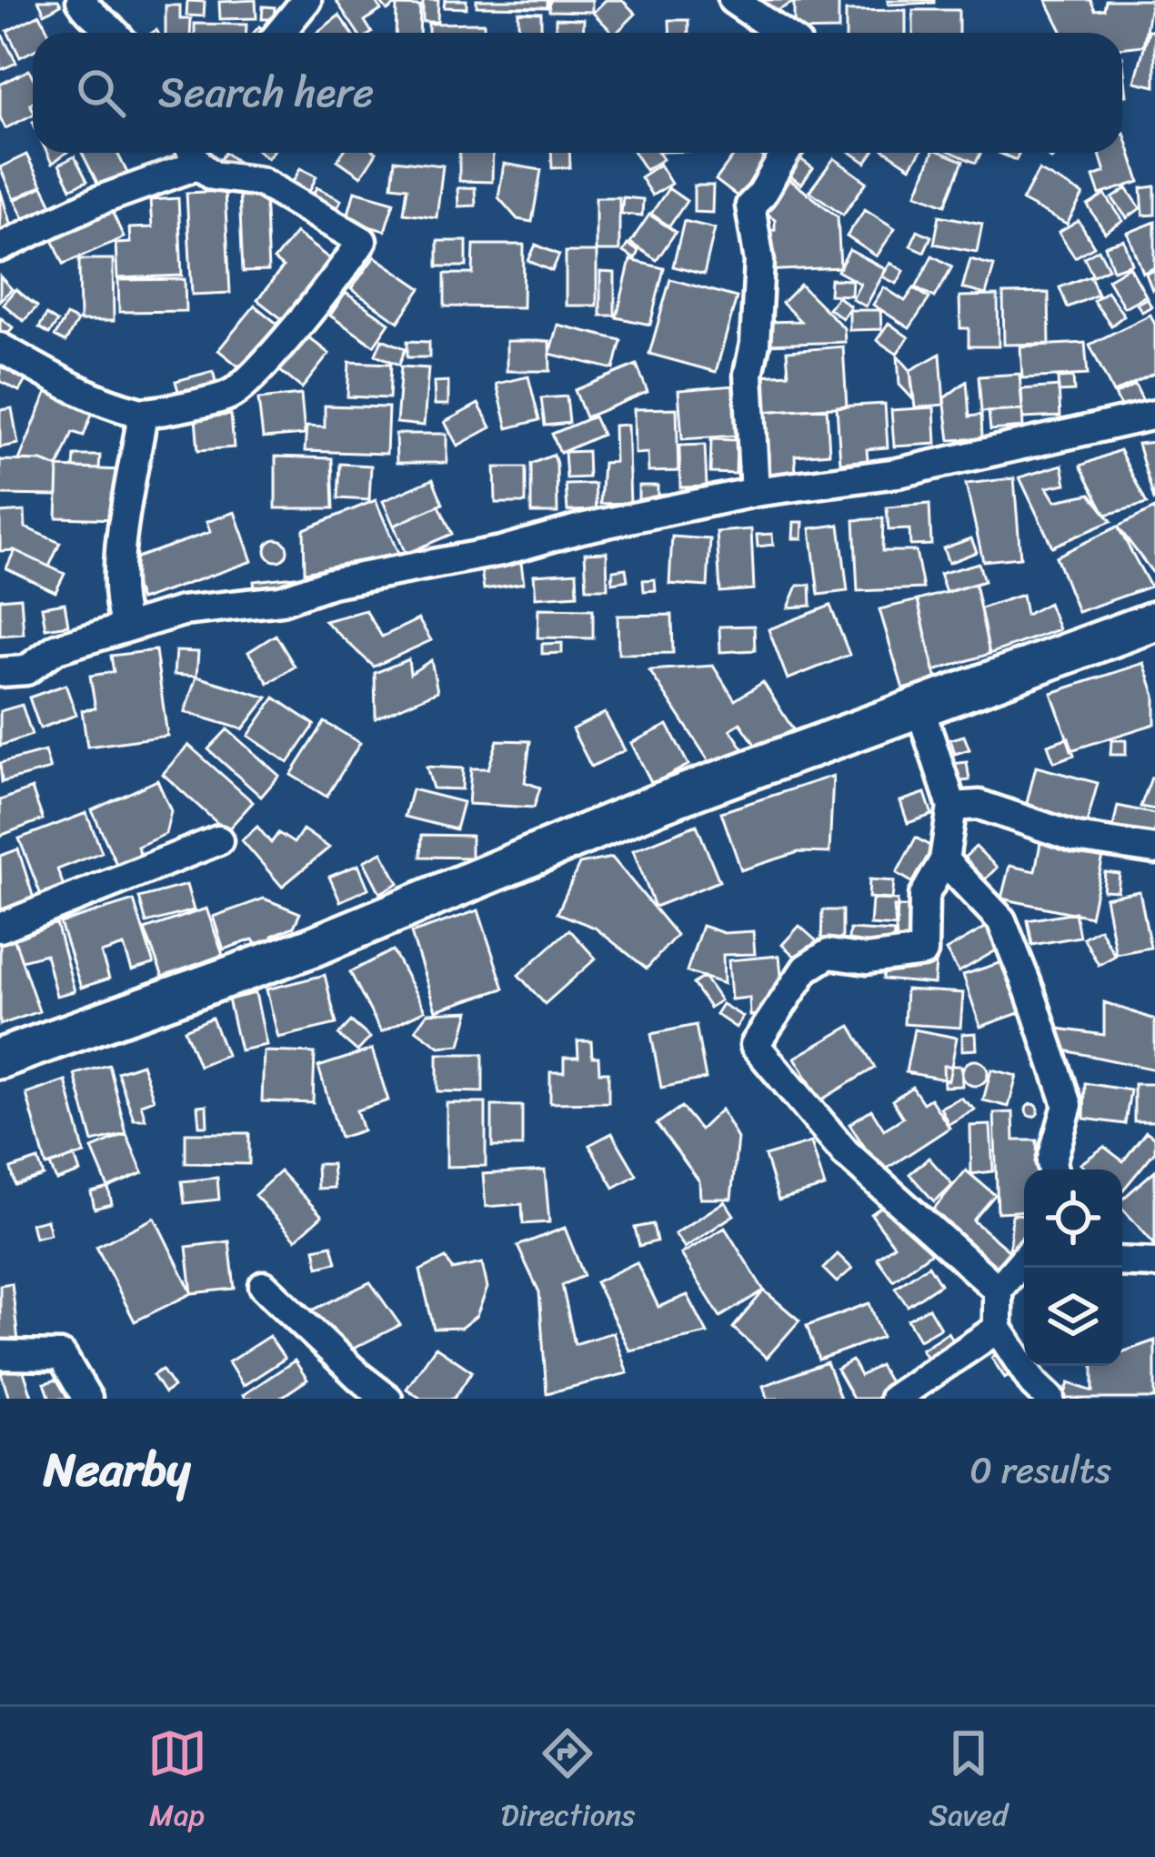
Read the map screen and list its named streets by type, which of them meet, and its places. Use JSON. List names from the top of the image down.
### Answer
{
  "page": {
    "search": "Search here",
    "heading": ["Nearby", "0 results"],
    "nav": ["Map", "Directions", "Saved"]
  }
}
